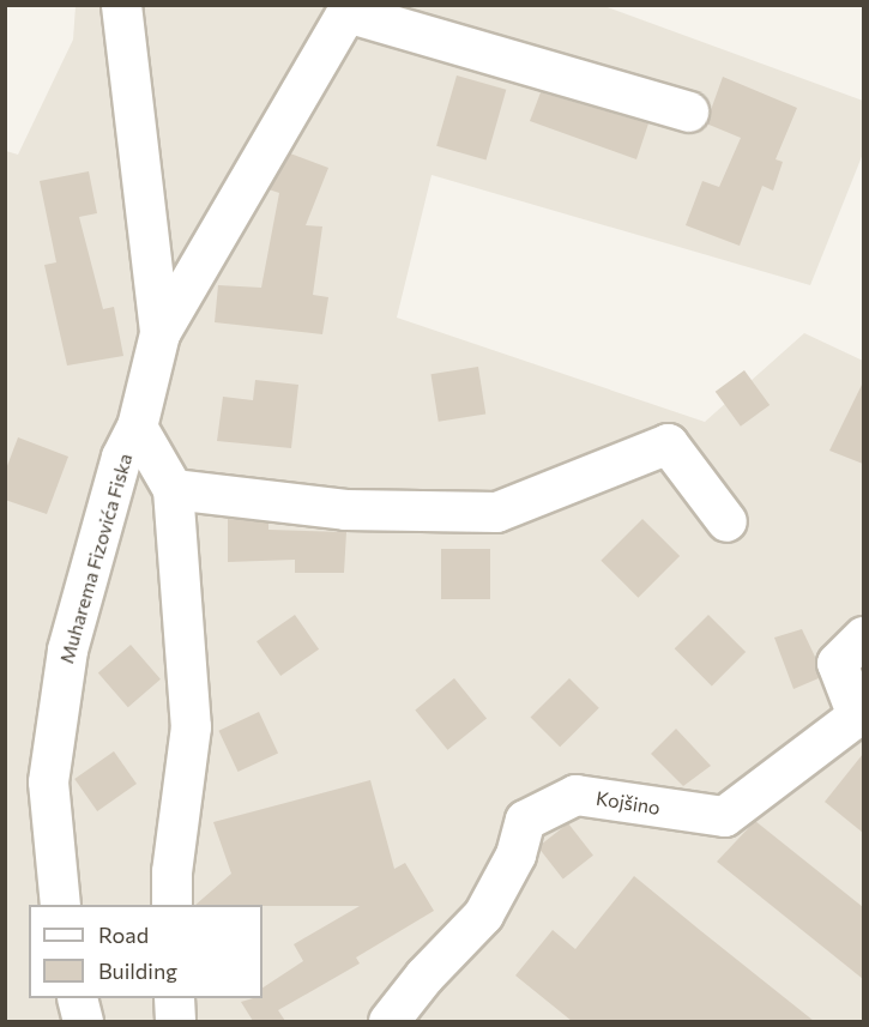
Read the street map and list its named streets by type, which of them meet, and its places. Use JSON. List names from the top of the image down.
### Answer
{
  "streets": {
    "street": ["Muharema Fizovića Fiska", "Kojšino"]
  },
  "legend": ["Road", "Building"]
}
